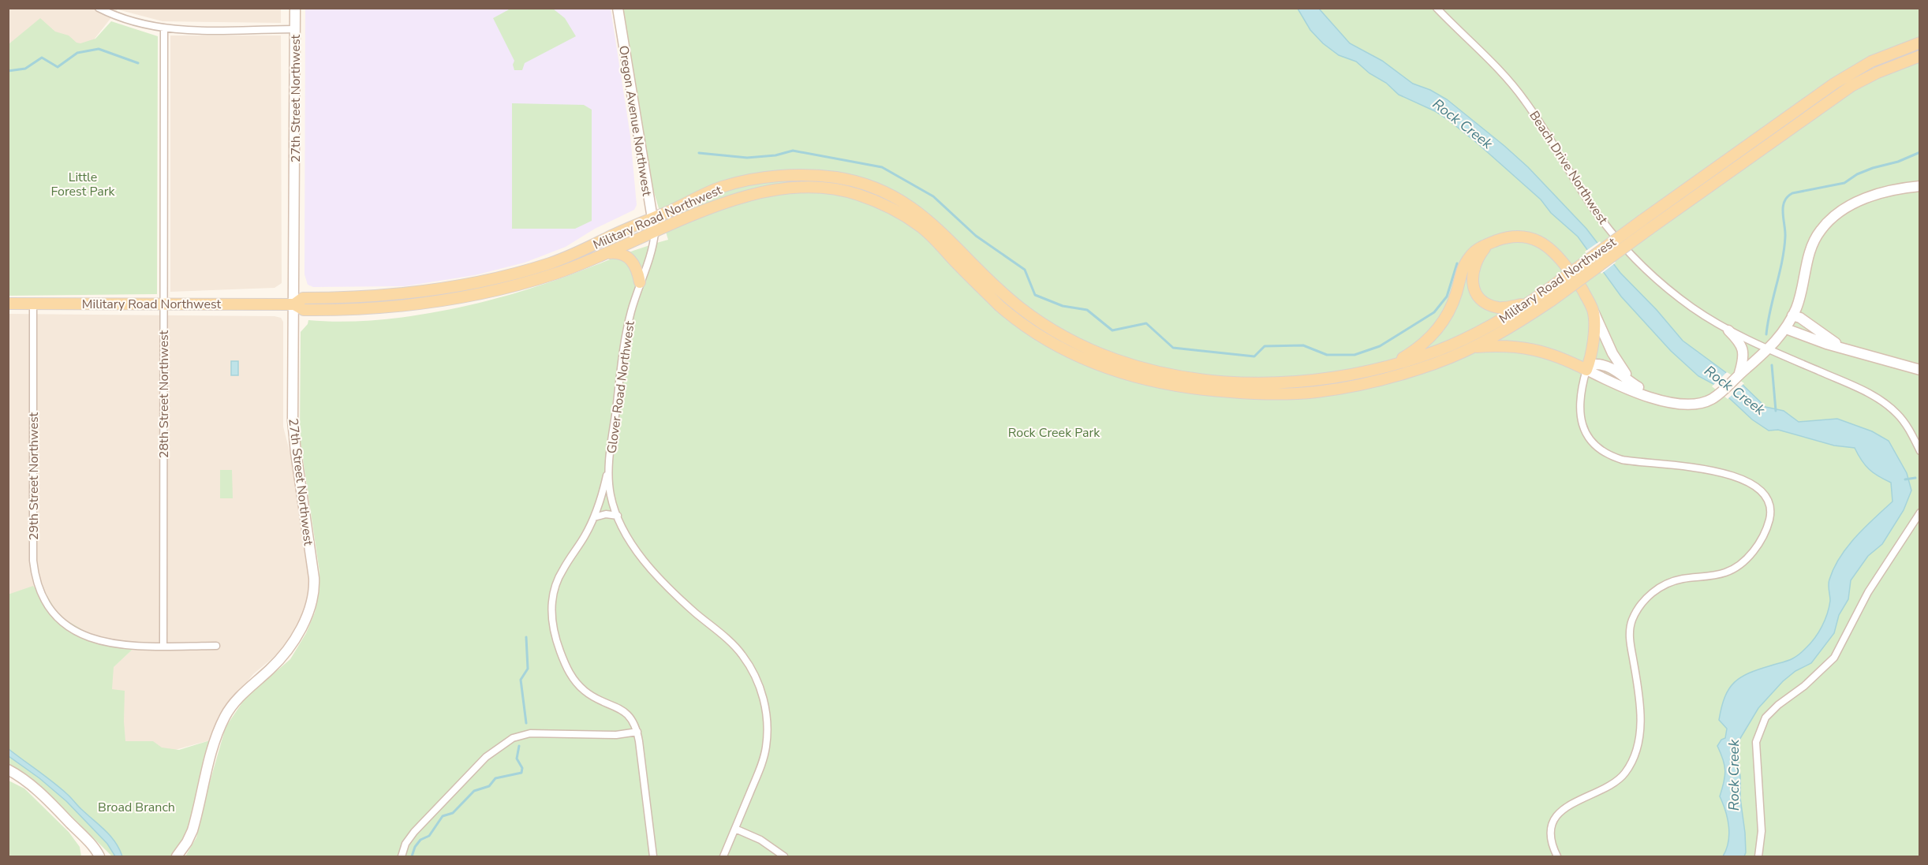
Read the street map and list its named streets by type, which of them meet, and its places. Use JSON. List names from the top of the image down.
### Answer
{
  "streets": {
    "main road": ["Military Road Northwest"],
    "street": [
      "27th Street Northwest",
      "Oregon Avenue Northwest",
      "Beach Drive Northwest",
      "Glover Road Northwest",
      "28th Street Northwest",
      "29th Street Northwest"
    ]
  },
  "crossings": [
    ["27th Street Northwest", "Military Road Northwest"],
    ["Oregon Avenue Northwest", "Military Road Northwest"],
    ["Oregon Avenue Northwest", "Glover Road Northwest"],
    ["Military Road Northwest", "Glover Road Northwest"],
    ["Military Road Northwest", "28th Street Northwest"],
    ["Military Road Northwest", "29th Street Northwest"],
    ["28th Street Northwest", "29th Street Northwest"]
  ],
  "water": ["Rock Creek"],
  "parks": ["Little Forest Park", "Rock Creek Park", "Broad Branch"]
}
